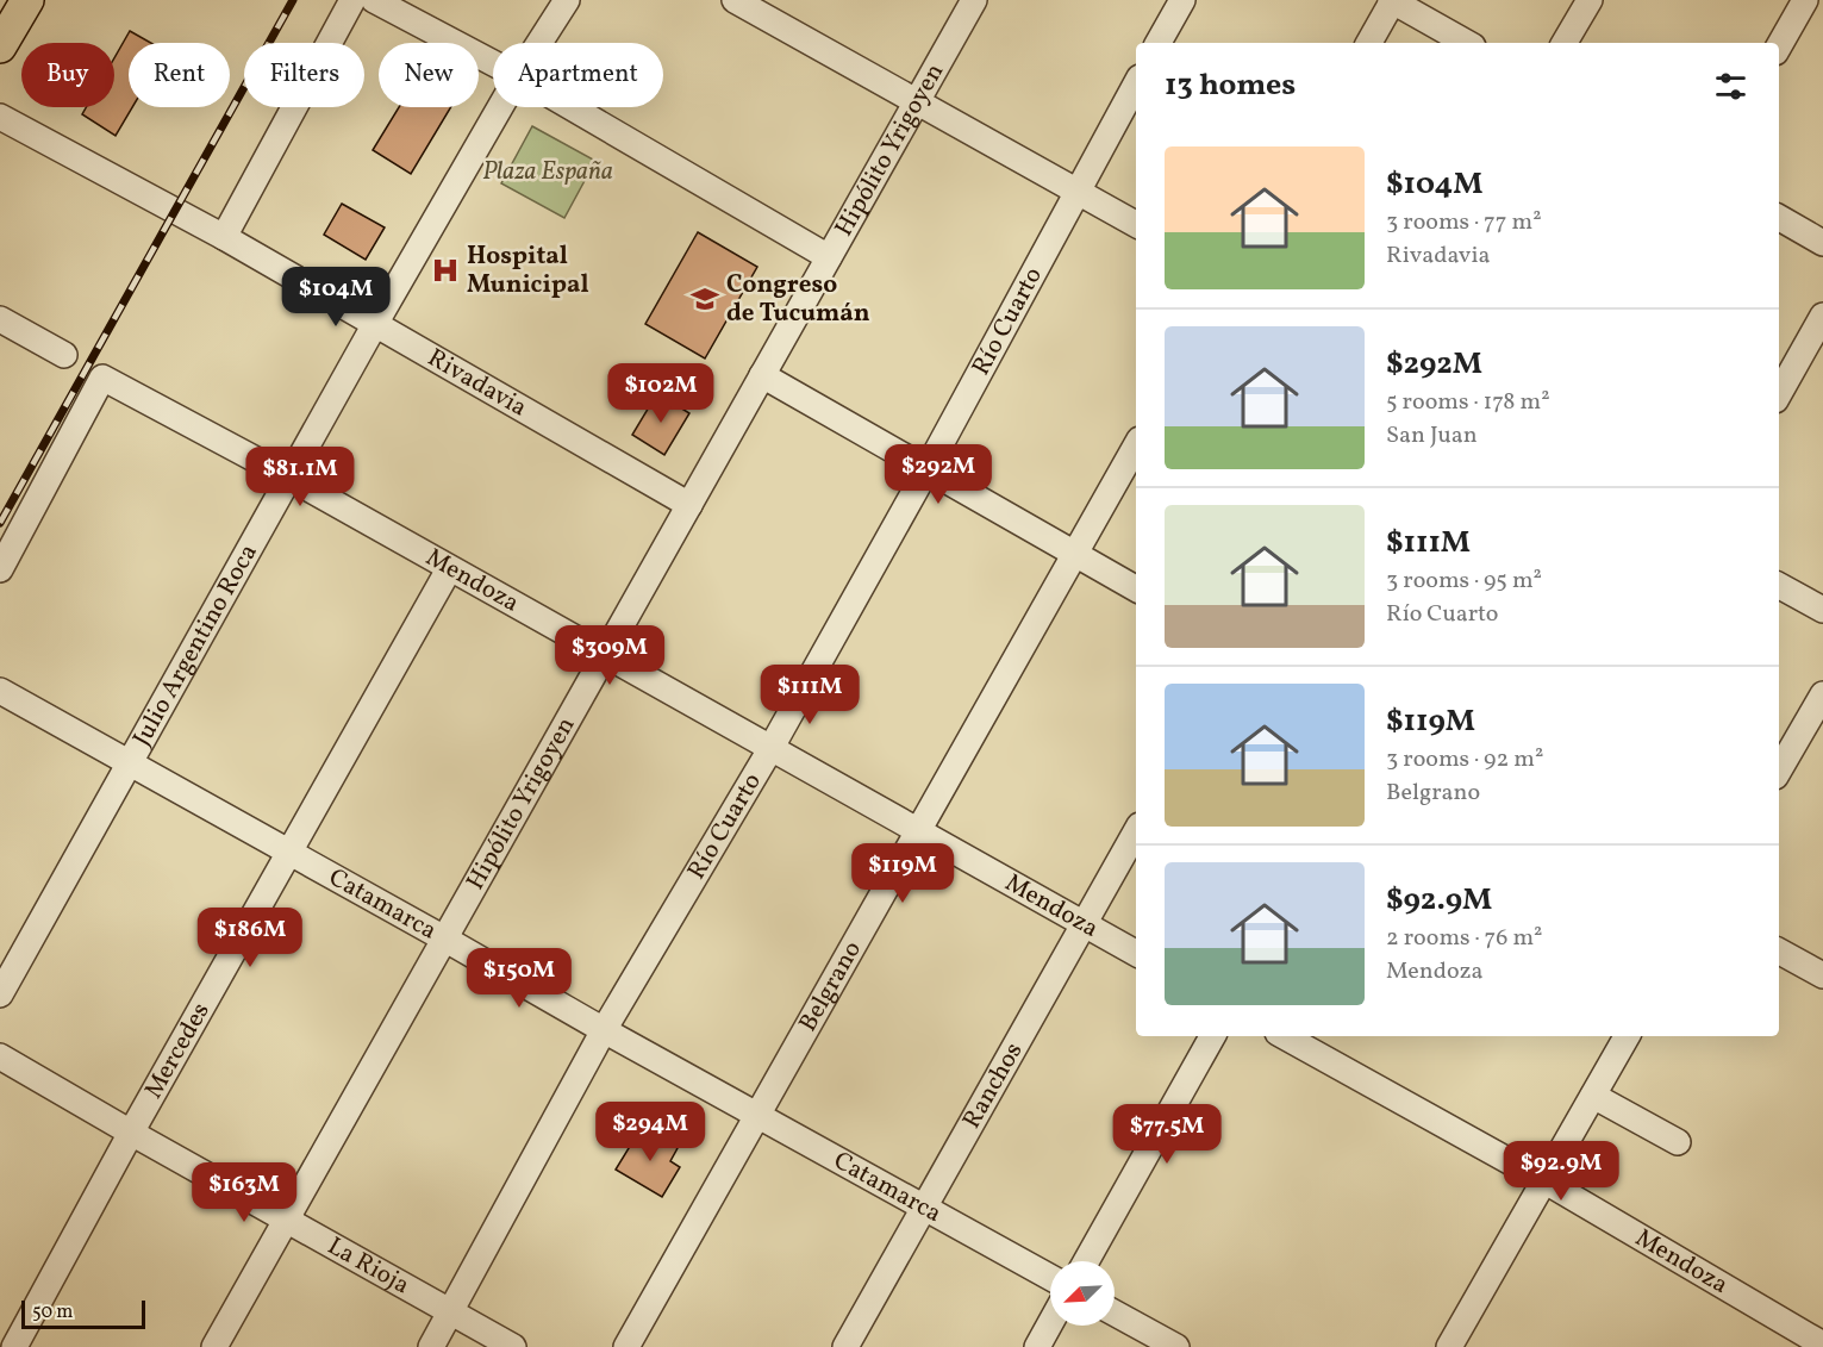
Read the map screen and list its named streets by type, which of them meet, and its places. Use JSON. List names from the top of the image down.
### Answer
{
  "streets": {
    "street": [
      "Hipólito Yrigoyen",
      "Río Cuarto",
      "Rivadavia",
      "Mendoza",
      "Julio Argentino Roca",
      "Catamarca",
      "Belgrano",
      "Mercedes",
      "Ranchos",
      "La Rioja"
    ]
  },
  "crossings": [
    ["Hipólito Yrigoyen", "Rivadavia"],
    ["Hipólito Yrigoyen", "Mendoza"],
    ["Hipólito Yrigoyen", "Catamarca"],
    ["Hipólito Yrigoyen", "La Rioja"],
    ["Río Cuarto", "Mendoza"],
    ["Río Cuarto", "Catamarca"],
    ["Río Cuarto", "La Rioja"],
    ["Rivadavia", "Julio Argentino Roca"],
    ["Mendoza", "Julio Argentino Roca"],
    ["Mendoza", "Belgrano"],
    ["Mendoza", "Mercedes"],
    ["Mendoza", "Ranchos"],
    ["Julio Argentino Roca", "Catamarca"],
    ["Catamarca", "Belgrano"],
    ["Catamarca", "Mercedes"],
    ["Catamarca", "Ranchos"],
    ["Mercedes", "La Rioja"]
  ],
  "parks": ["Plaza España"],
  "places": {
    "hospital": ["Hospital Municipal"],
    "school or university": ["Congreso de Tucumán"]
  },
  "scale_bar": "50 m",
  "north": "bottom left",
  "page": {
    "chip": [
      "Buy",
      "Rent",
      "Filters",
      "New",
      "Apartment"
    ],
    "heading": "13 homes",
    "list": [
      {
        "name": "$104M",
        "note": "3 rooms · 77 m² · Rivadavia"
      },
      {
        "name": "$292M",
        "note": "5 rooms · 178 m² · San Juan"
      },
      {
        "name": "$111M",
        "note": "3 rooms · 95 m² · Río Cuarto"
      },
      {
        "name": "$119M",
        "note": "3 rooms · 92 m² · Belgrano"
      },
      {
        "name": "$92.9M",
        "note": "2 rooms · 76 m² · Mendoza"
      }
    ],
    "price": [
      "$104M",
      "$102M",
      "$292M",
      "$81.1M",
      "$309M",
      "$111M",
      "$119M",
      "$186M",
      "$150M",
      "$294M",
      "$77.5M",
      "$92.9M",
      "$163M"
    ],
    "scale": "50 m"
  }
}
